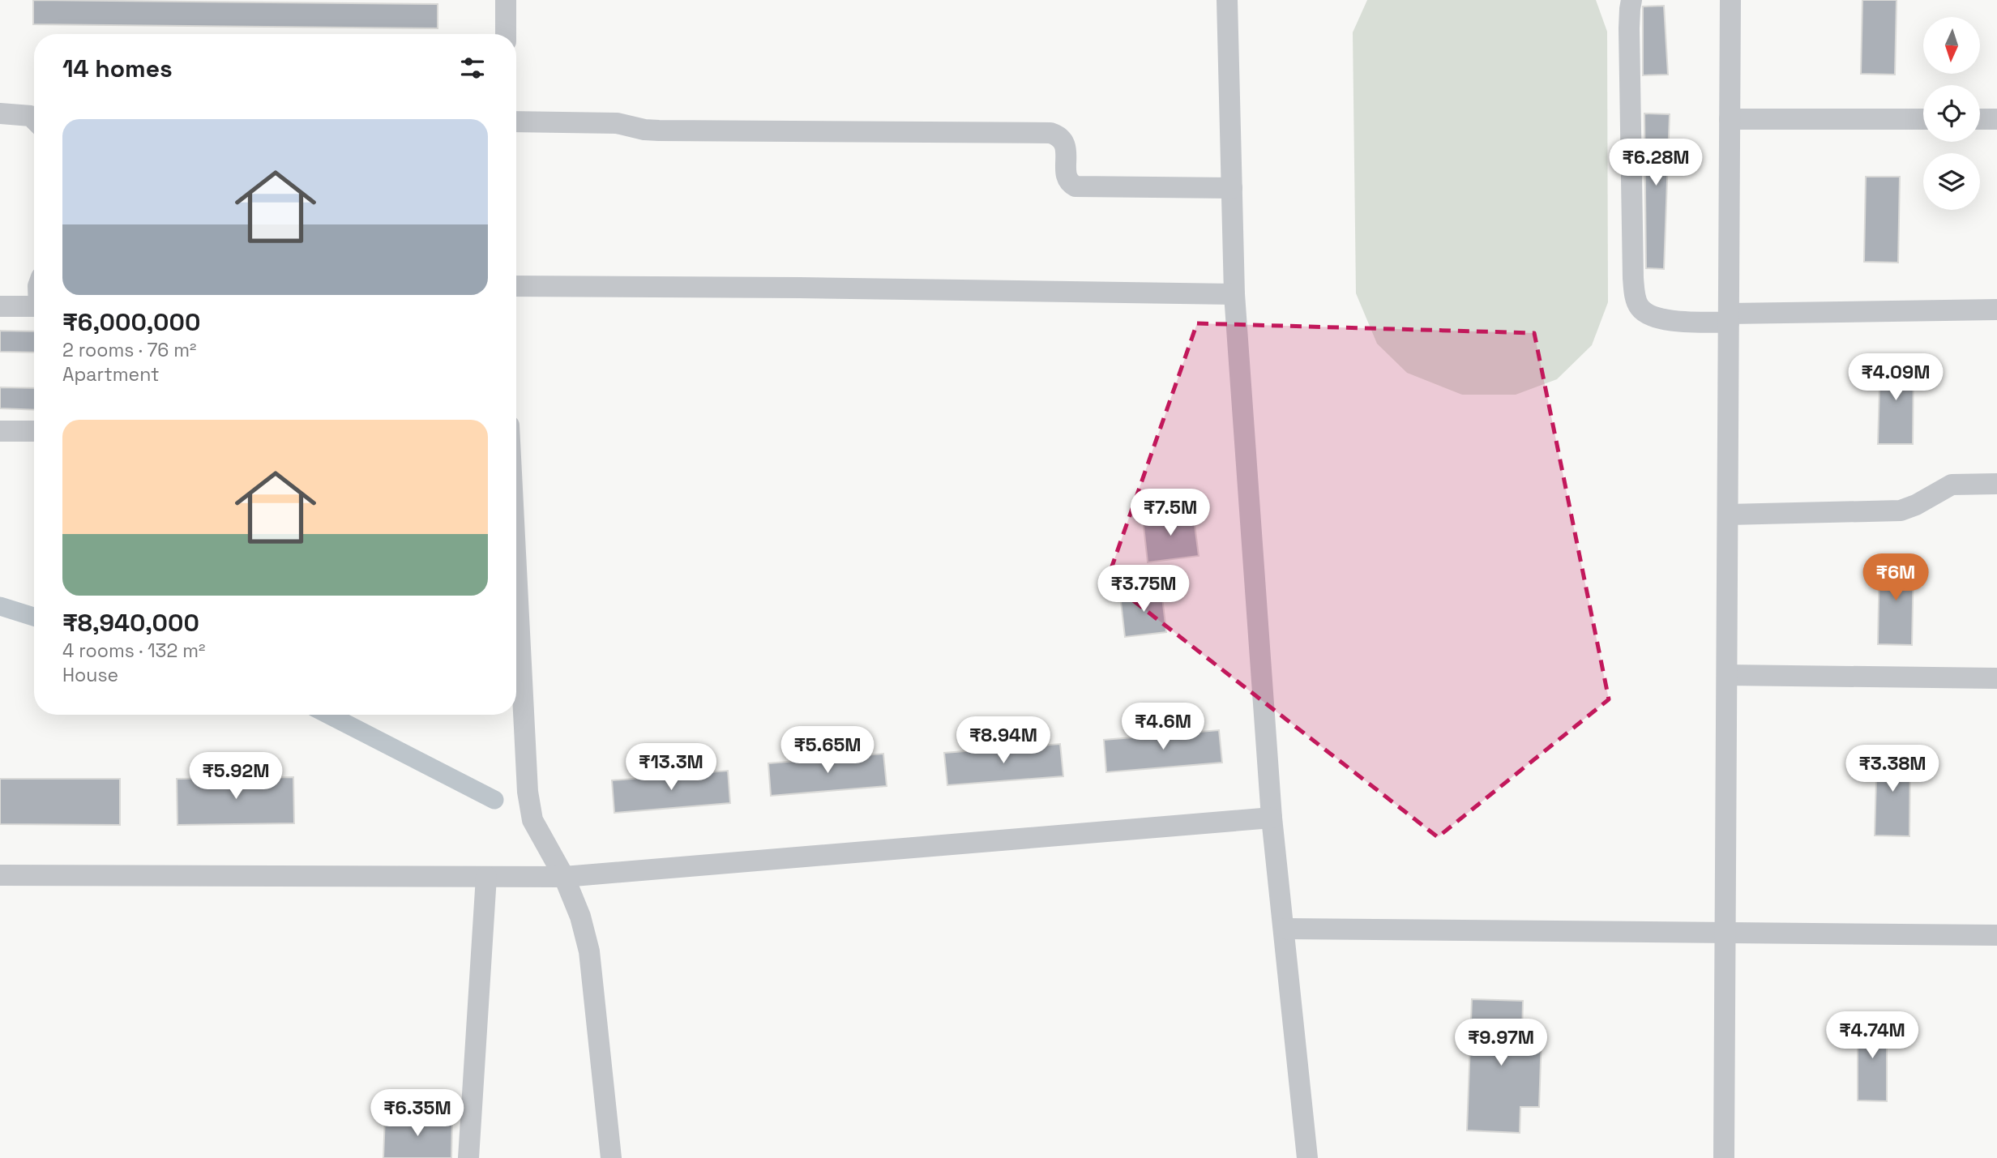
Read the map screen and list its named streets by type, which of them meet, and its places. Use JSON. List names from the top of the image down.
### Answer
{
  "north": "bottom",
  "page": {
    "heading": "14 homes",
    "list": [
      {
        "name": "₹6,000,000",
        "note": "2 rooms · 76 m² · Apartment"
      },
      {
        "name": "₹8,940,000",
        "note": "4 rooms · 132 m² · House"
      }
    ],
    "price": [
      "₹6.28M",
      "₹4.09M",
      "₹7.5M",
      "₹6M",
      "₹3.75M",
      "₹4.6M",
      "₹8.94M",
      "₹5.65M",
      "₹13.3M",
      "₹3.38M",
      "₹5.92M",
      "₹4.74M",
      "₹9.97M",
      "₹6.35M"
    ]
  }
}
